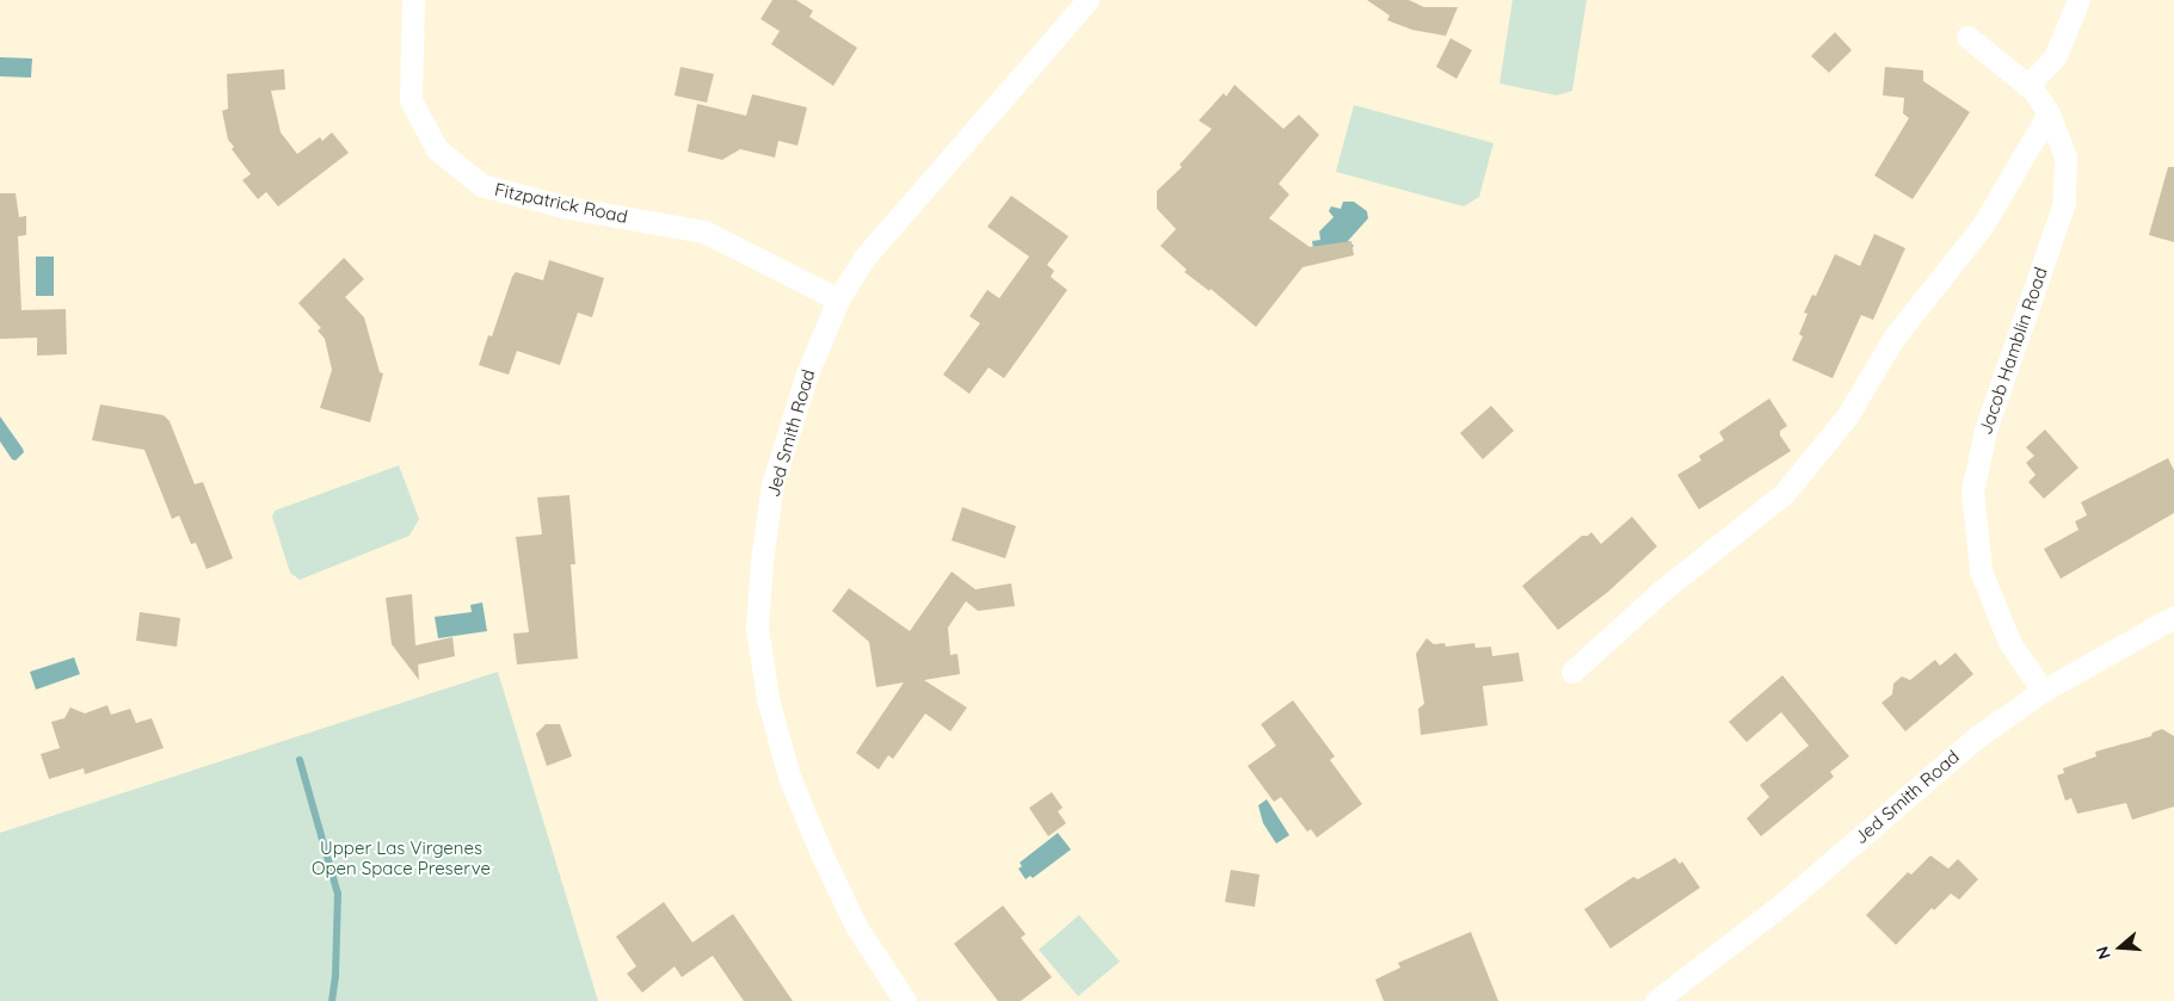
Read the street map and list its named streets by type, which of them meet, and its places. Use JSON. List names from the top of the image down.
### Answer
{
  "streets": {
    "street": ["Fitzpatrick Road", "Jacob Hamblin Road", "Jed Smith Road"]
  },
  "crossings": [
    ["Fitzpatrick Road", "Jed Smith Road"],
    ["Jacob Hamblin Road", "Jed Smith Road"]
  ],
  "parks": ["Upper Las Virgenes Open Space Preserve"],
  "north": "left"
}
